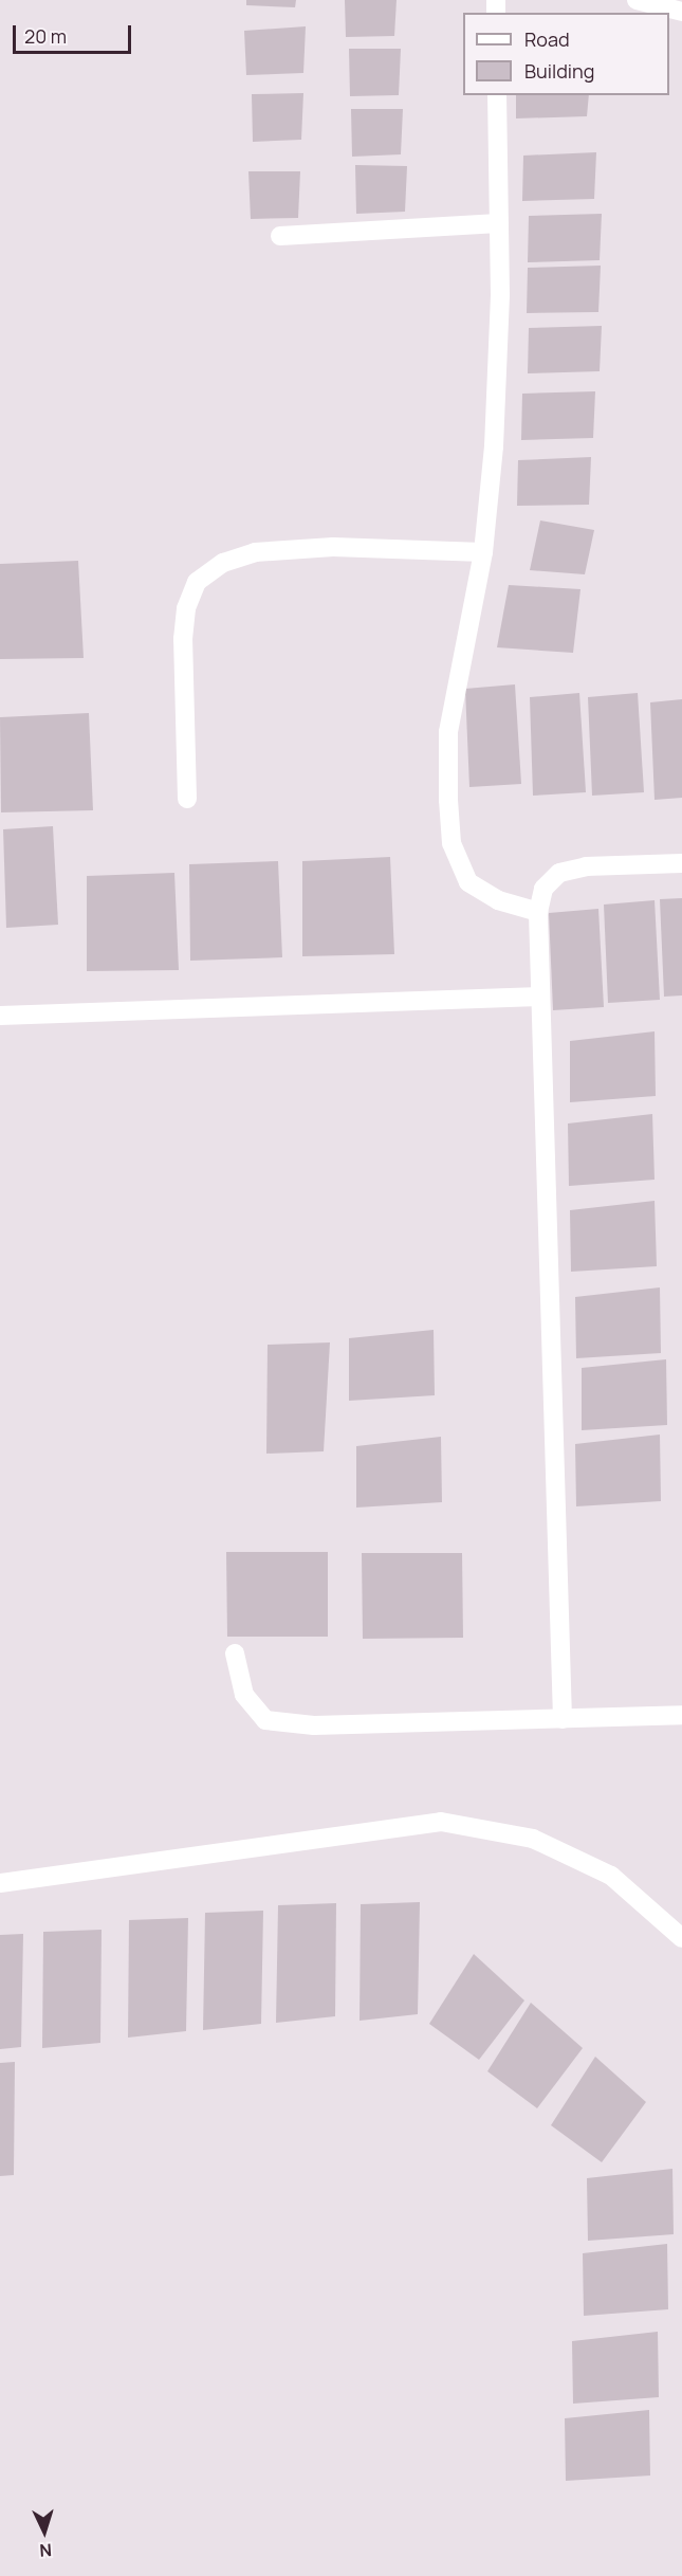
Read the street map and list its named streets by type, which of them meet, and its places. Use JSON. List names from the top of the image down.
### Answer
{
  "legend": ["Road", "Building"],
  "scale_bar": "20 m",
  "north": "bottom"
}
